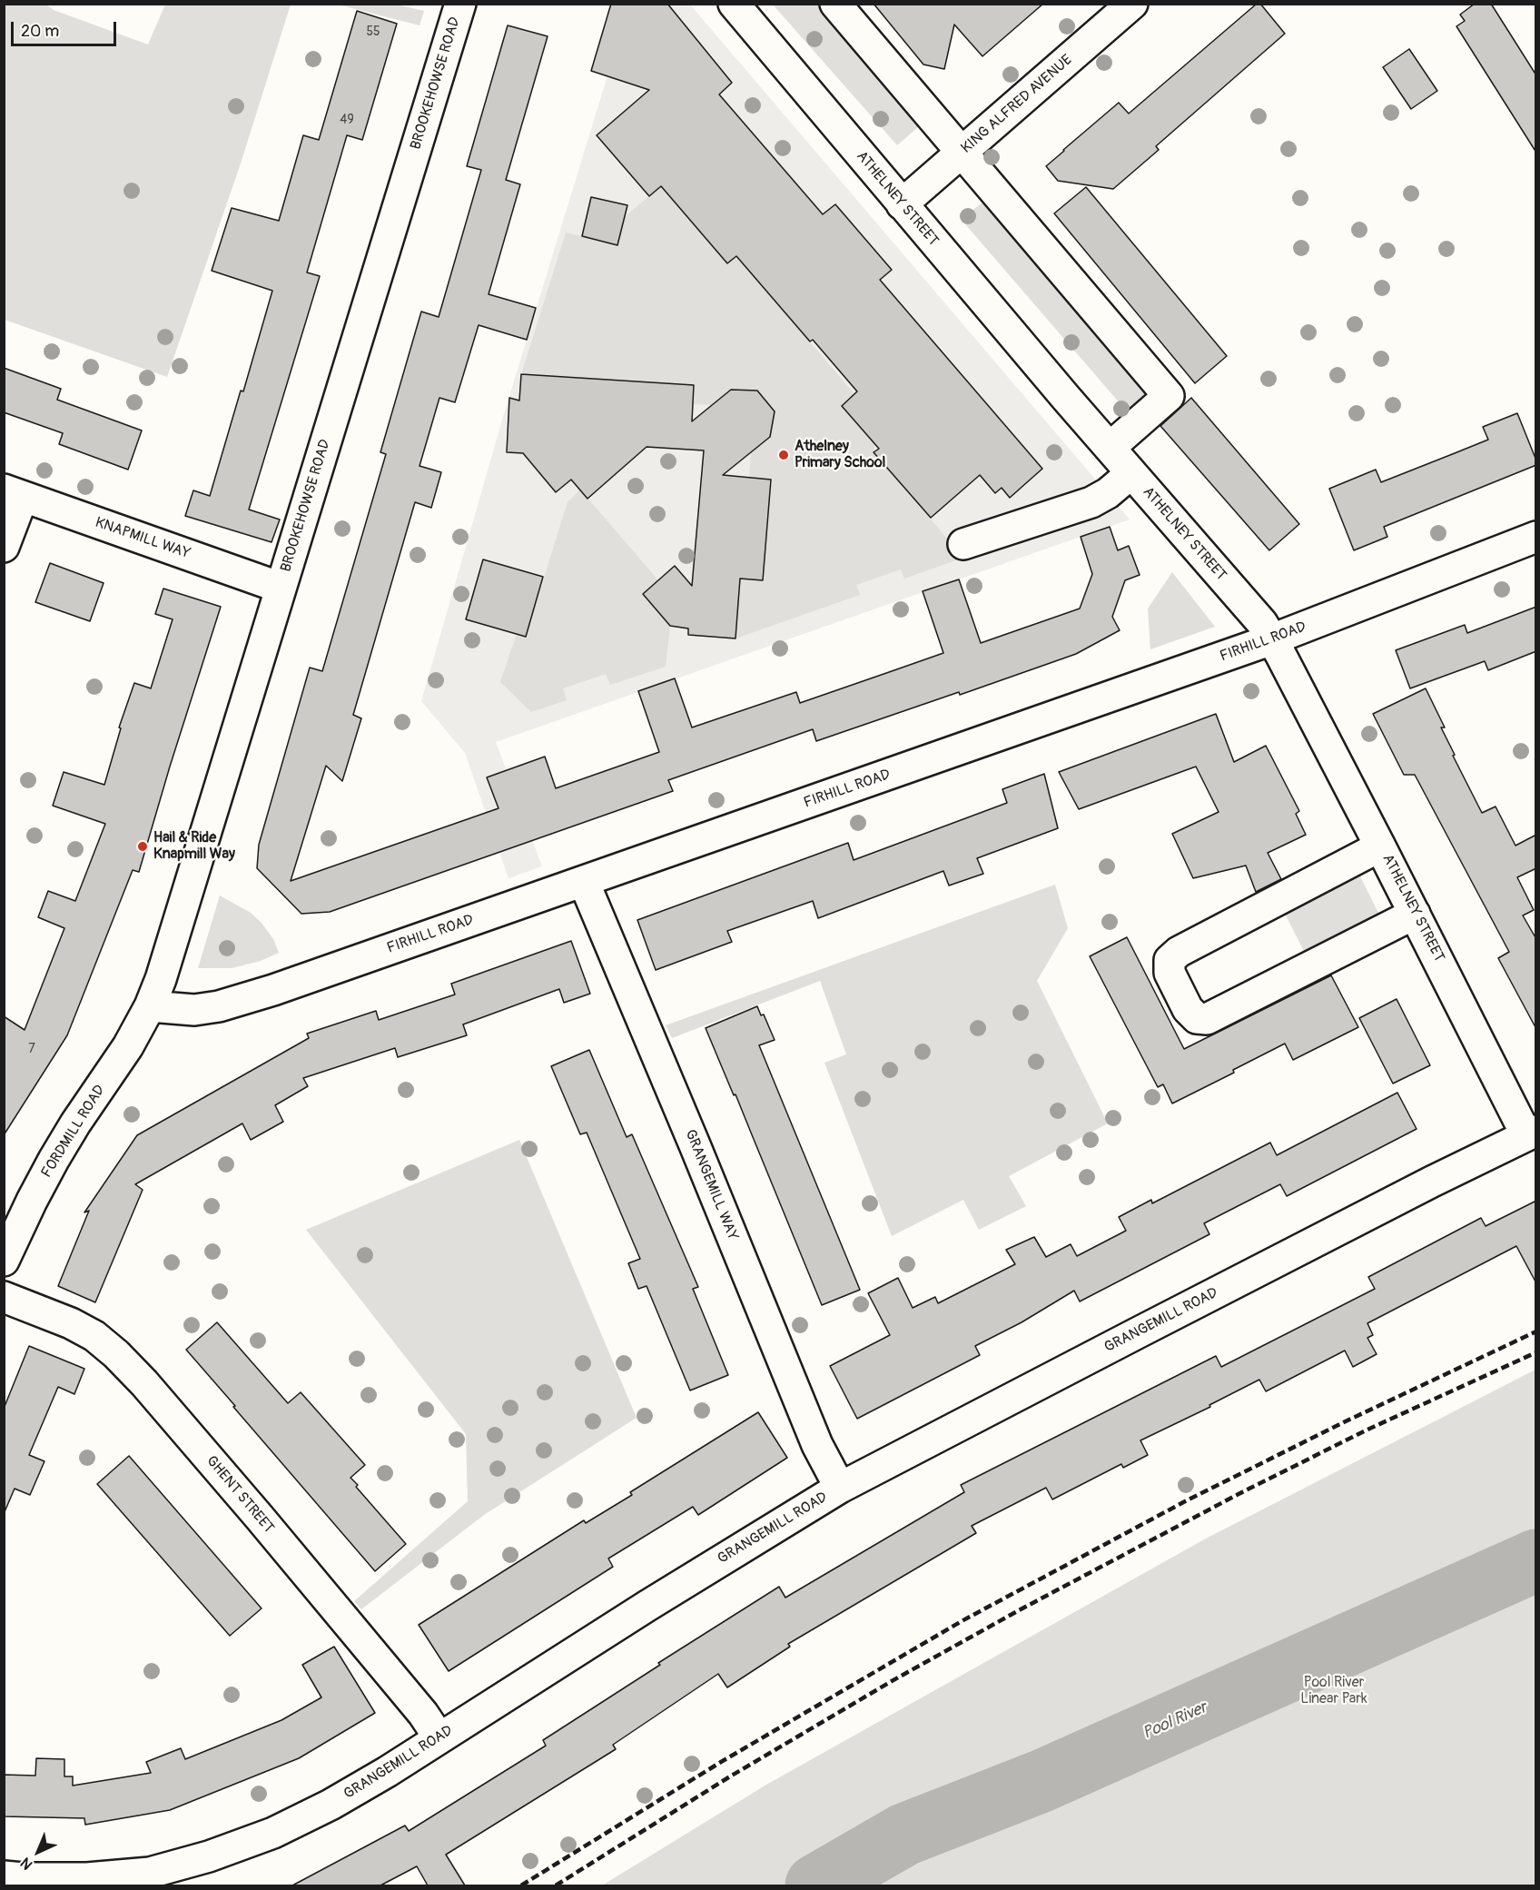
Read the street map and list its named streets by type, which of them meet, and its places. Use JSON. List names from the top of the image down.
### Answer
{
  "streets": {
    "street": [
      "BROOKEHOWSE ROAD",
      "KING ALFRED AVENUE",
      "ATHELNEY STREET",
      "KNAPMILL WAY",
      "FIRHILL ROAD",
      "FORDMILL ROAD",
      "GRANGEMILL WAY",
      "GRANGEMILL ROAD",
      "GHENT STREET"
    ]
  },
  "crossings": [
    ["BROOKEHOWSE ROAD", "KNAPMILL WAY"],
    ["BROOKEHOWSE ROAD", "FIRHILL ROAD"],
    ["BROOKEHOWSE ROAD", "FORDMILL ROAD"],
    ["KING ALFRED AVENUE", "ATHELNEY STREET"],
    ["ATHELNEY STREET", "FIRHILL ROAD"],
    ["ATHELNEY STREET", "GRANGEMILL ROAD"],
    ["FIRHILL ROAD", "FORDMILL ROAD"],
    ["FIRHILL ROAD", "GRANGEMILL WAY"],
    ["GRANGEMILL WAY", "GRANGEMILL ROAD"],
    ["GRANGEMILL ROAD", "GHENT STREET"]
  ],
  "water": ["Pool River"],
  "parks": ["Pool River Linear Park"],
  "places": ["Athelney Primary School", "Hail & Ride Knapmill Way"],
  "house_numbers": ["55", "49", "7"],
  "scale_bar": "20 m",
  "north": "bottom left"
}
